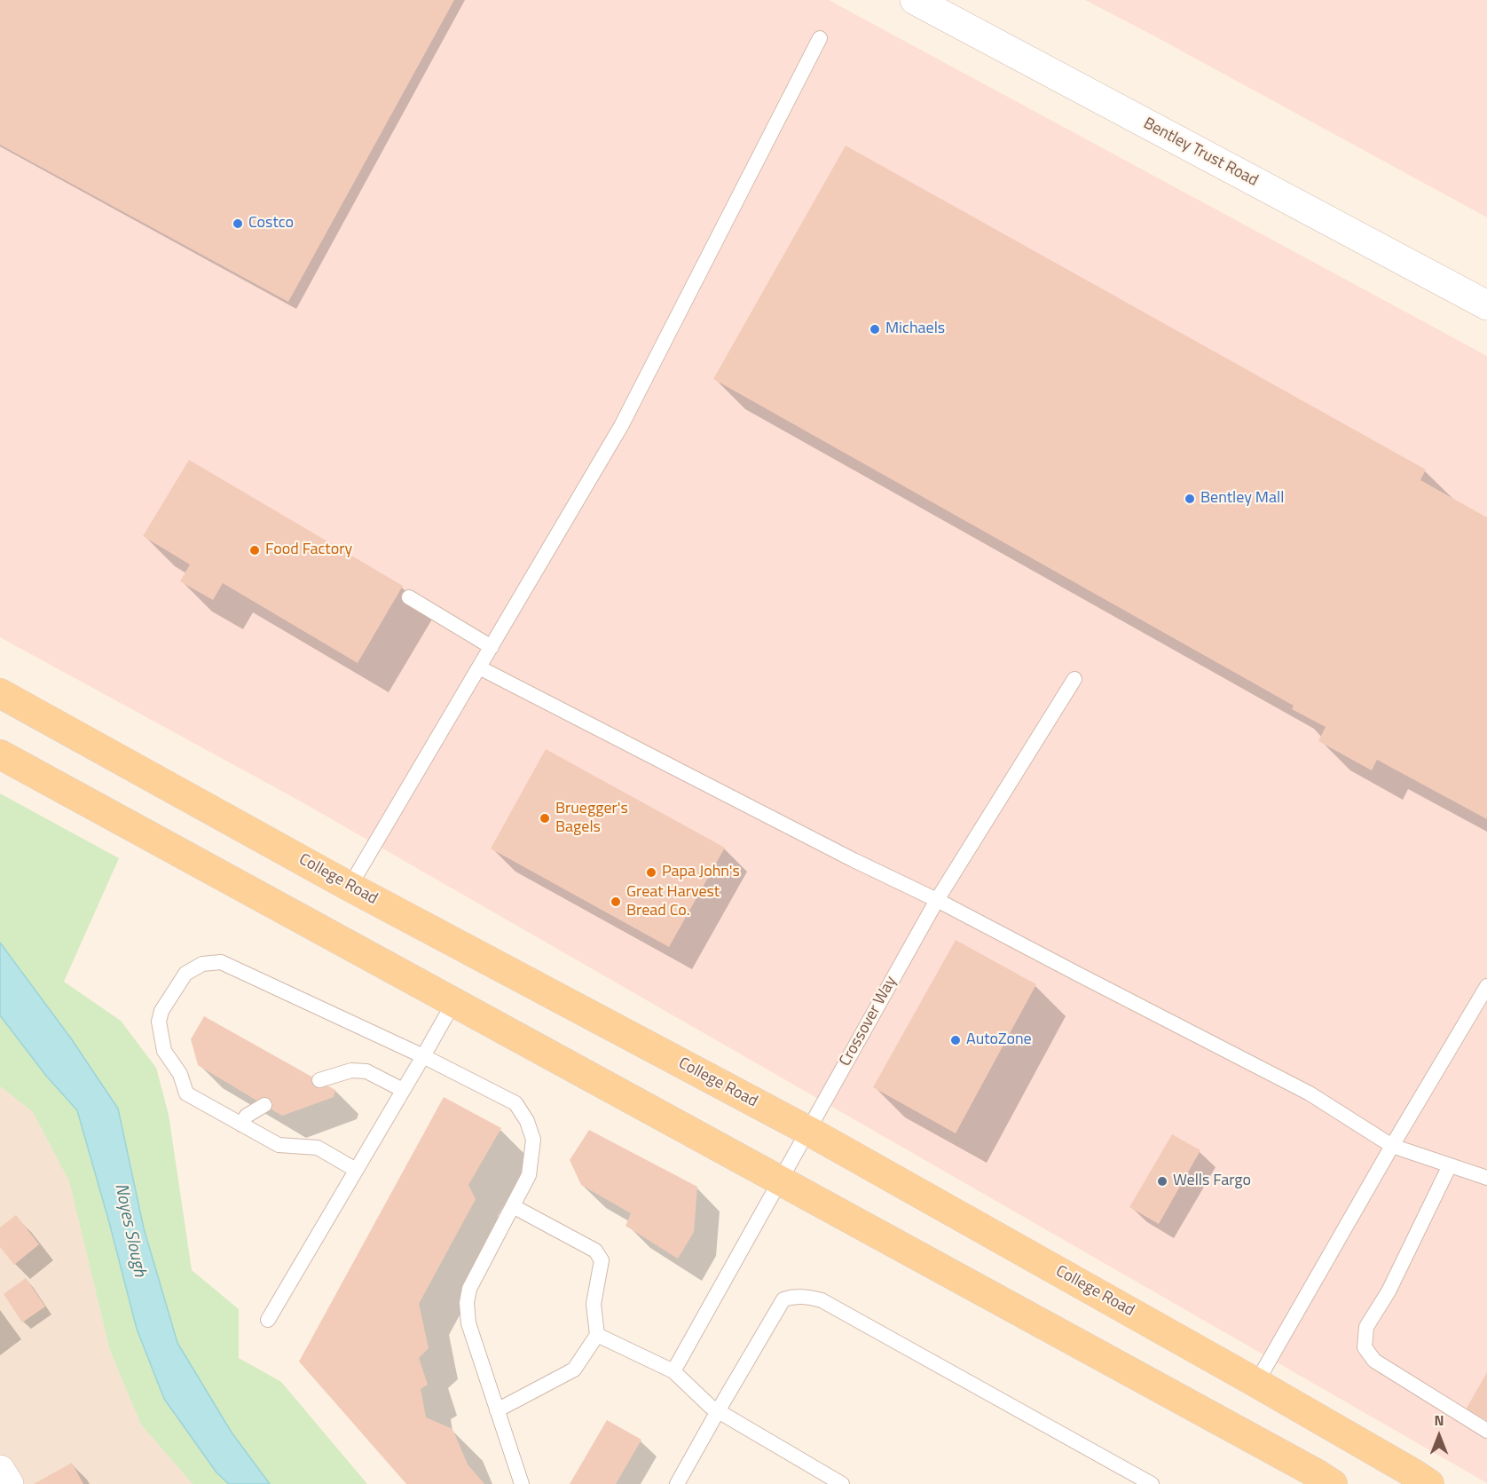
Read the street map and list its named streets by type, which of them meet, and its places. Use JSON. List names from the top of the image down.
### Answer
{
  "streets": {
    "main road": ["College Road"],
    "street": ["Bentley Trust Road"],
    "lane": ["Crossover Way"]
  },
  "crossings": [
    ["College Road", "Crossover Way"]
  ],
  "water": ["Noyes Slough"],
  "places": [
    "Costco",
    "Michaels",
    "Bentley Mall",
    "Food Factory",
    "Bruegger's Bagels",
    "Papa John's",
    "Great Harvest Bread Co.",
    "AutoZone",
    "Wells Fargo"
  ],
  "north": "top"
}
